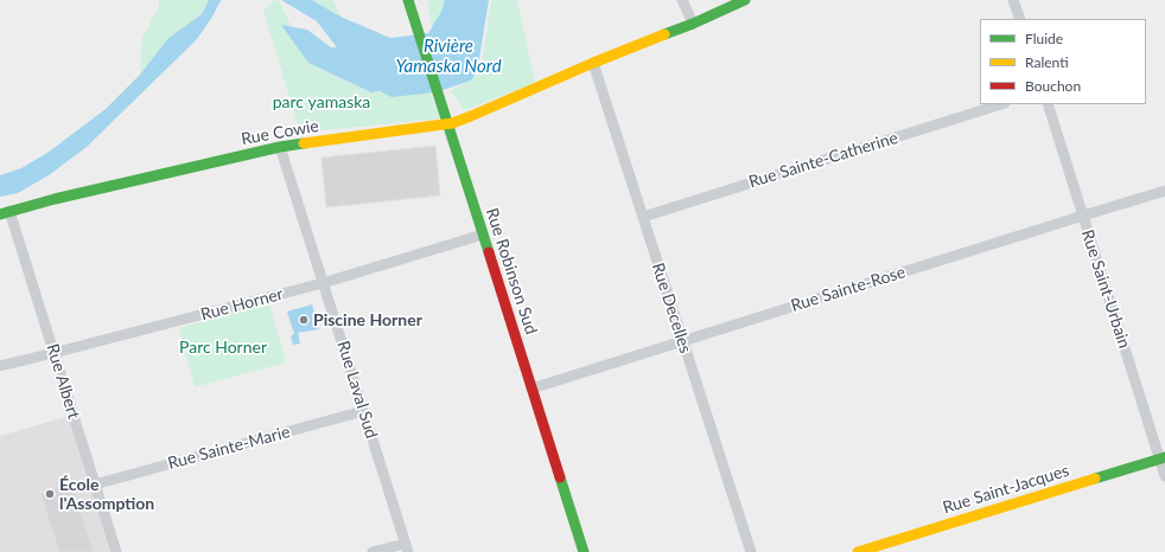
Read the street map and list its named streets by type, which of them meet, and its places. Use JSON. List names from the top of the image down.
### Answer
{
  "streets": {
    "street": [
      "Rue Cowie",
      "Rue Sainte-Catherine",
      "Rue Robinson Sud",
      "Rue Sainte-Rose",
      "Rue Saint-Urbain",
      "Rue Horner",
      "Rue Decelles",
      "Rue Albert",
      "Rue Laval Sud",
      "Rue Sainte-Marie",
      "Rue Saint-Jacques"
    ]
  },
  "crossings": [
    ["Rue Cowie", "Rue Robinson Sud"],
    ["Rue Cowie", "Rue Decelles"],
    ["Rue Cowie", "Rue Albert"],
    ["Rue Cowie", "Rue Laval Sud"],
    ["Rue Sainte-Catherine", "Rue Decelles"],
    ["Rue Robinson Sud", "Rue Sainte-Rose"],
    ["Rue Robinson Sud", "Rue Horner"],
    ["Rue Sainte-Rose", "Rue Saint-Urbain"],
    ["Rue Sainte-Rose", "Rue Decelles"],
    ["Rue Saint-Urbain", "Rue Saint-Jacques"],
    ["Rue Horner", "Rue Albert"],
    ["Rue Horner", "Rue Laval Sud"],
    ["Rue Albert", "Rue Sainte-Marie"],
    ["Rue Laval Sud", "Rue Sainte-Marie"]
  ],
  "water": ["Rivière Yamaska Nord"],
  "parks": ["parc yamaska", "Parc Horner"],
  "places": ["Piscine Horner", "École l'Assomption"],
  "legend": ["Fluide", "Ralenti", "Bouchon"]
}
